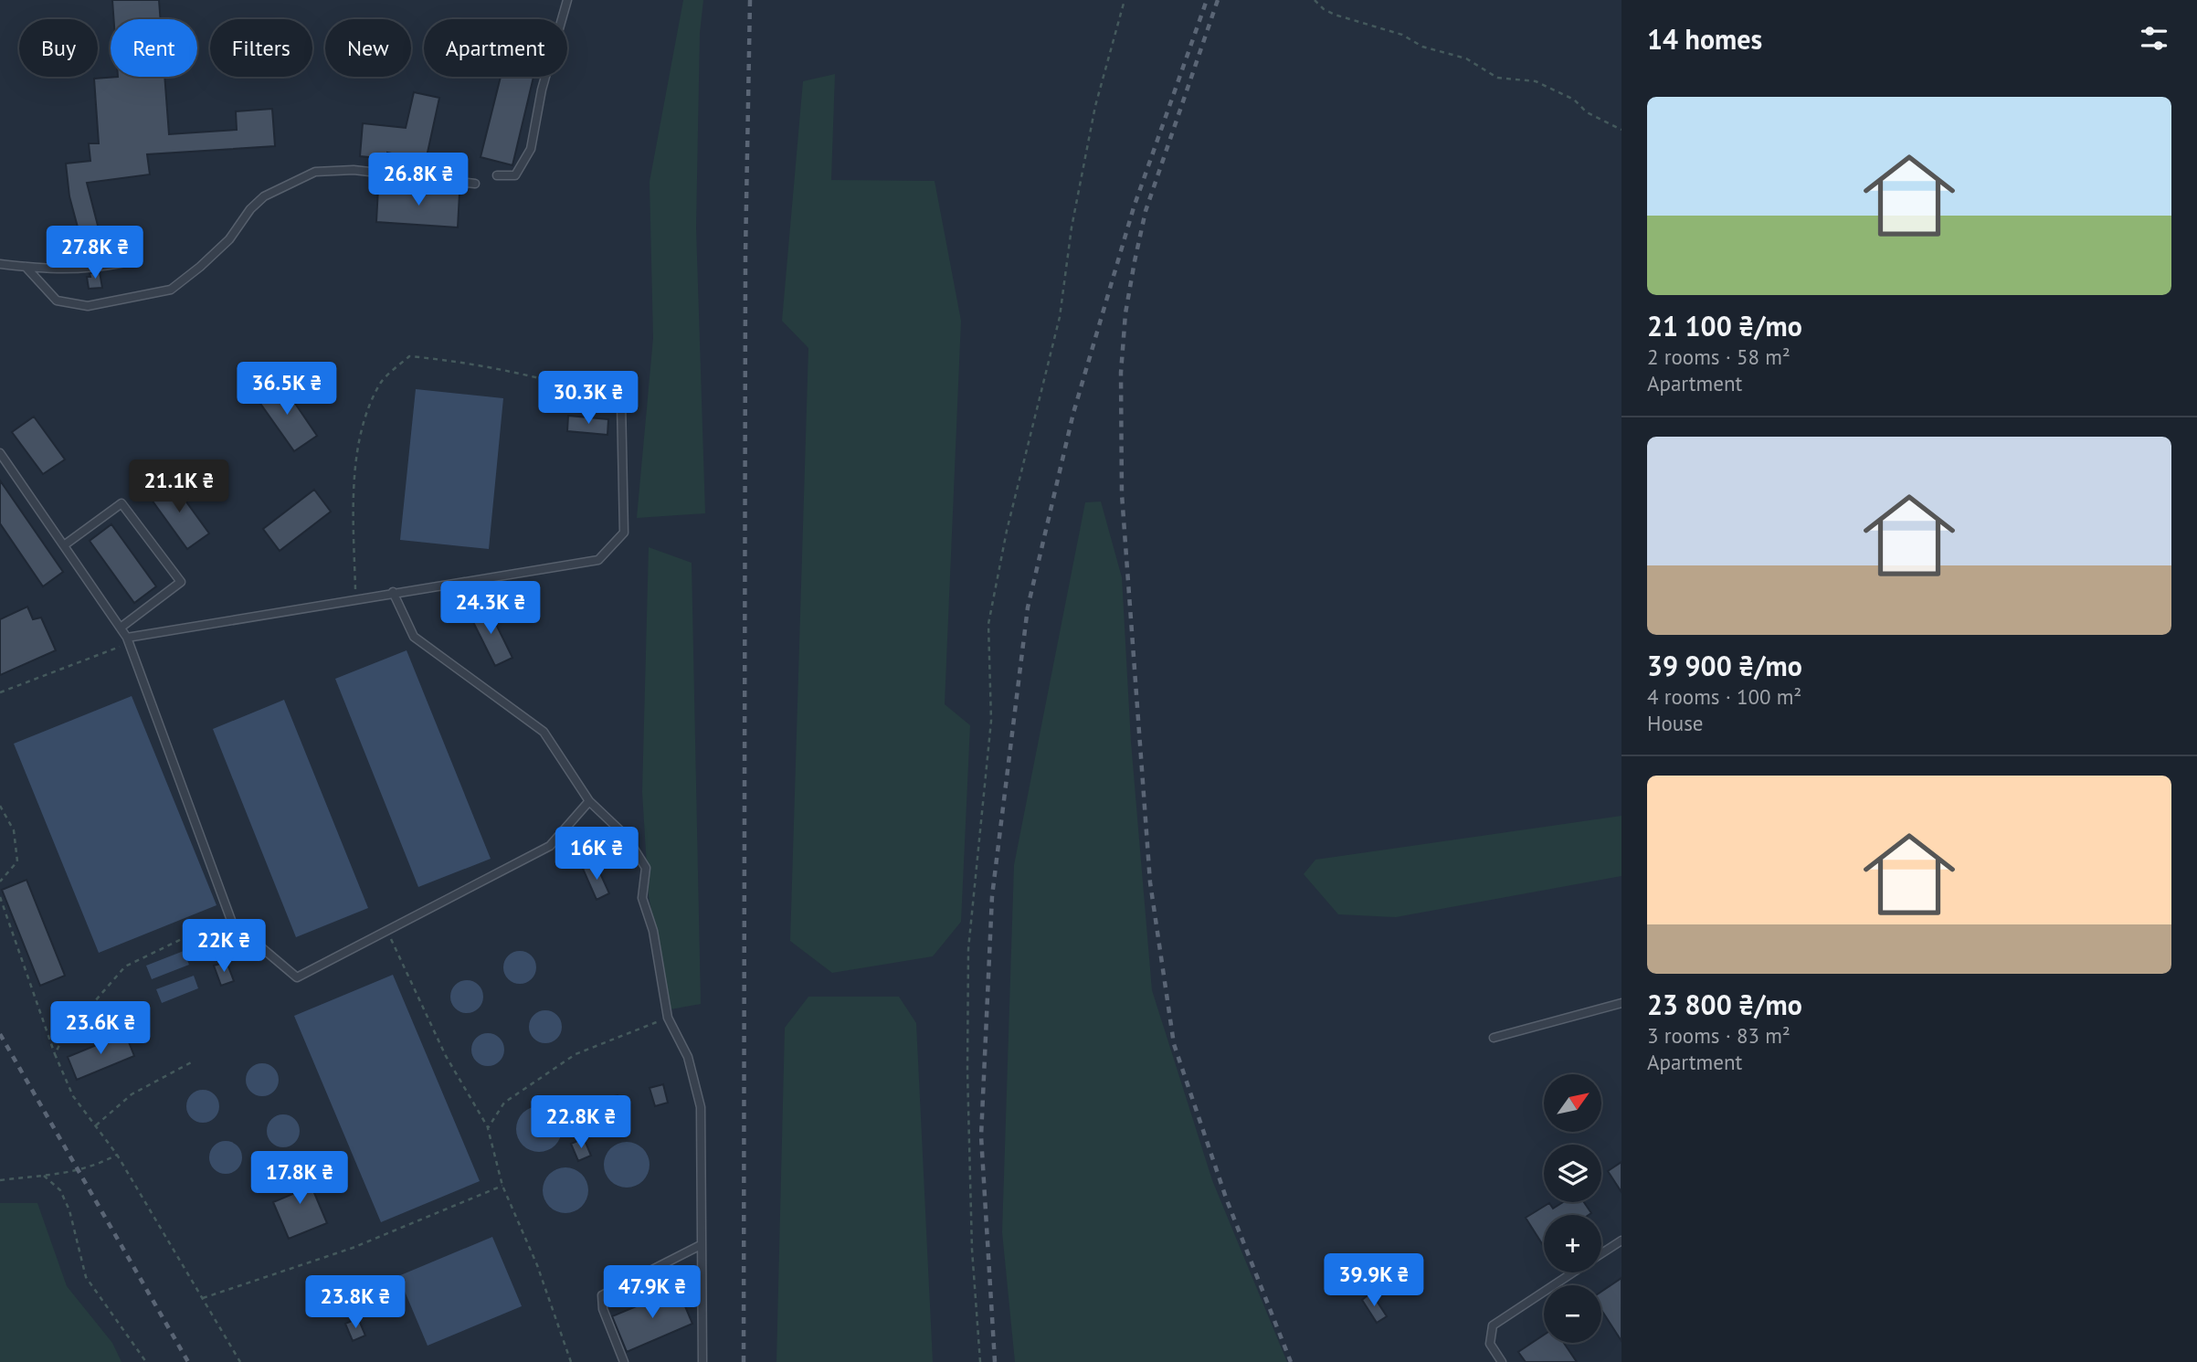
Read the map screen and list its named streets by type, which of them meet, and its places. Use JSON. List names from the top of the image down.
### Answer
{
  "north": "top right",
  "page": {
    "heading": "14 homes",
    "chip": [
      "Buy",
      "Rent",
      "Filters",
      "New",
      "Apartment"
    ],
    "list": [
      {
        "name": "21 100 ₴/mo",
        "note": "2 rooms · 58 m² · Apartment"
      },
      {
        "name": "39 900 ₴/mo",
        "note": "4 rooms · 100 m² · House"
      },
      {
        "name": "23 800 ₴/mo",
        "note": "3 rooms · 83 m² · Apartment"
      }
    ],
    "price": [
      "26.8K ₴",
      "27.8K ₴",
      "36.5K ₴",
      "30.3K ₴",
      "21.1K ₴",
      "24.3K ₴",
      "16K ₴",
      "22K ₴",
      "23.6K ₴",
      "22.8K ₴",
      "17.8K ₴",
      "39.9K ₴",
      "47.9K ₴",
      "23.8K ₴"
    ],
    "map_buttons": ["+", "−"]
  }
}
